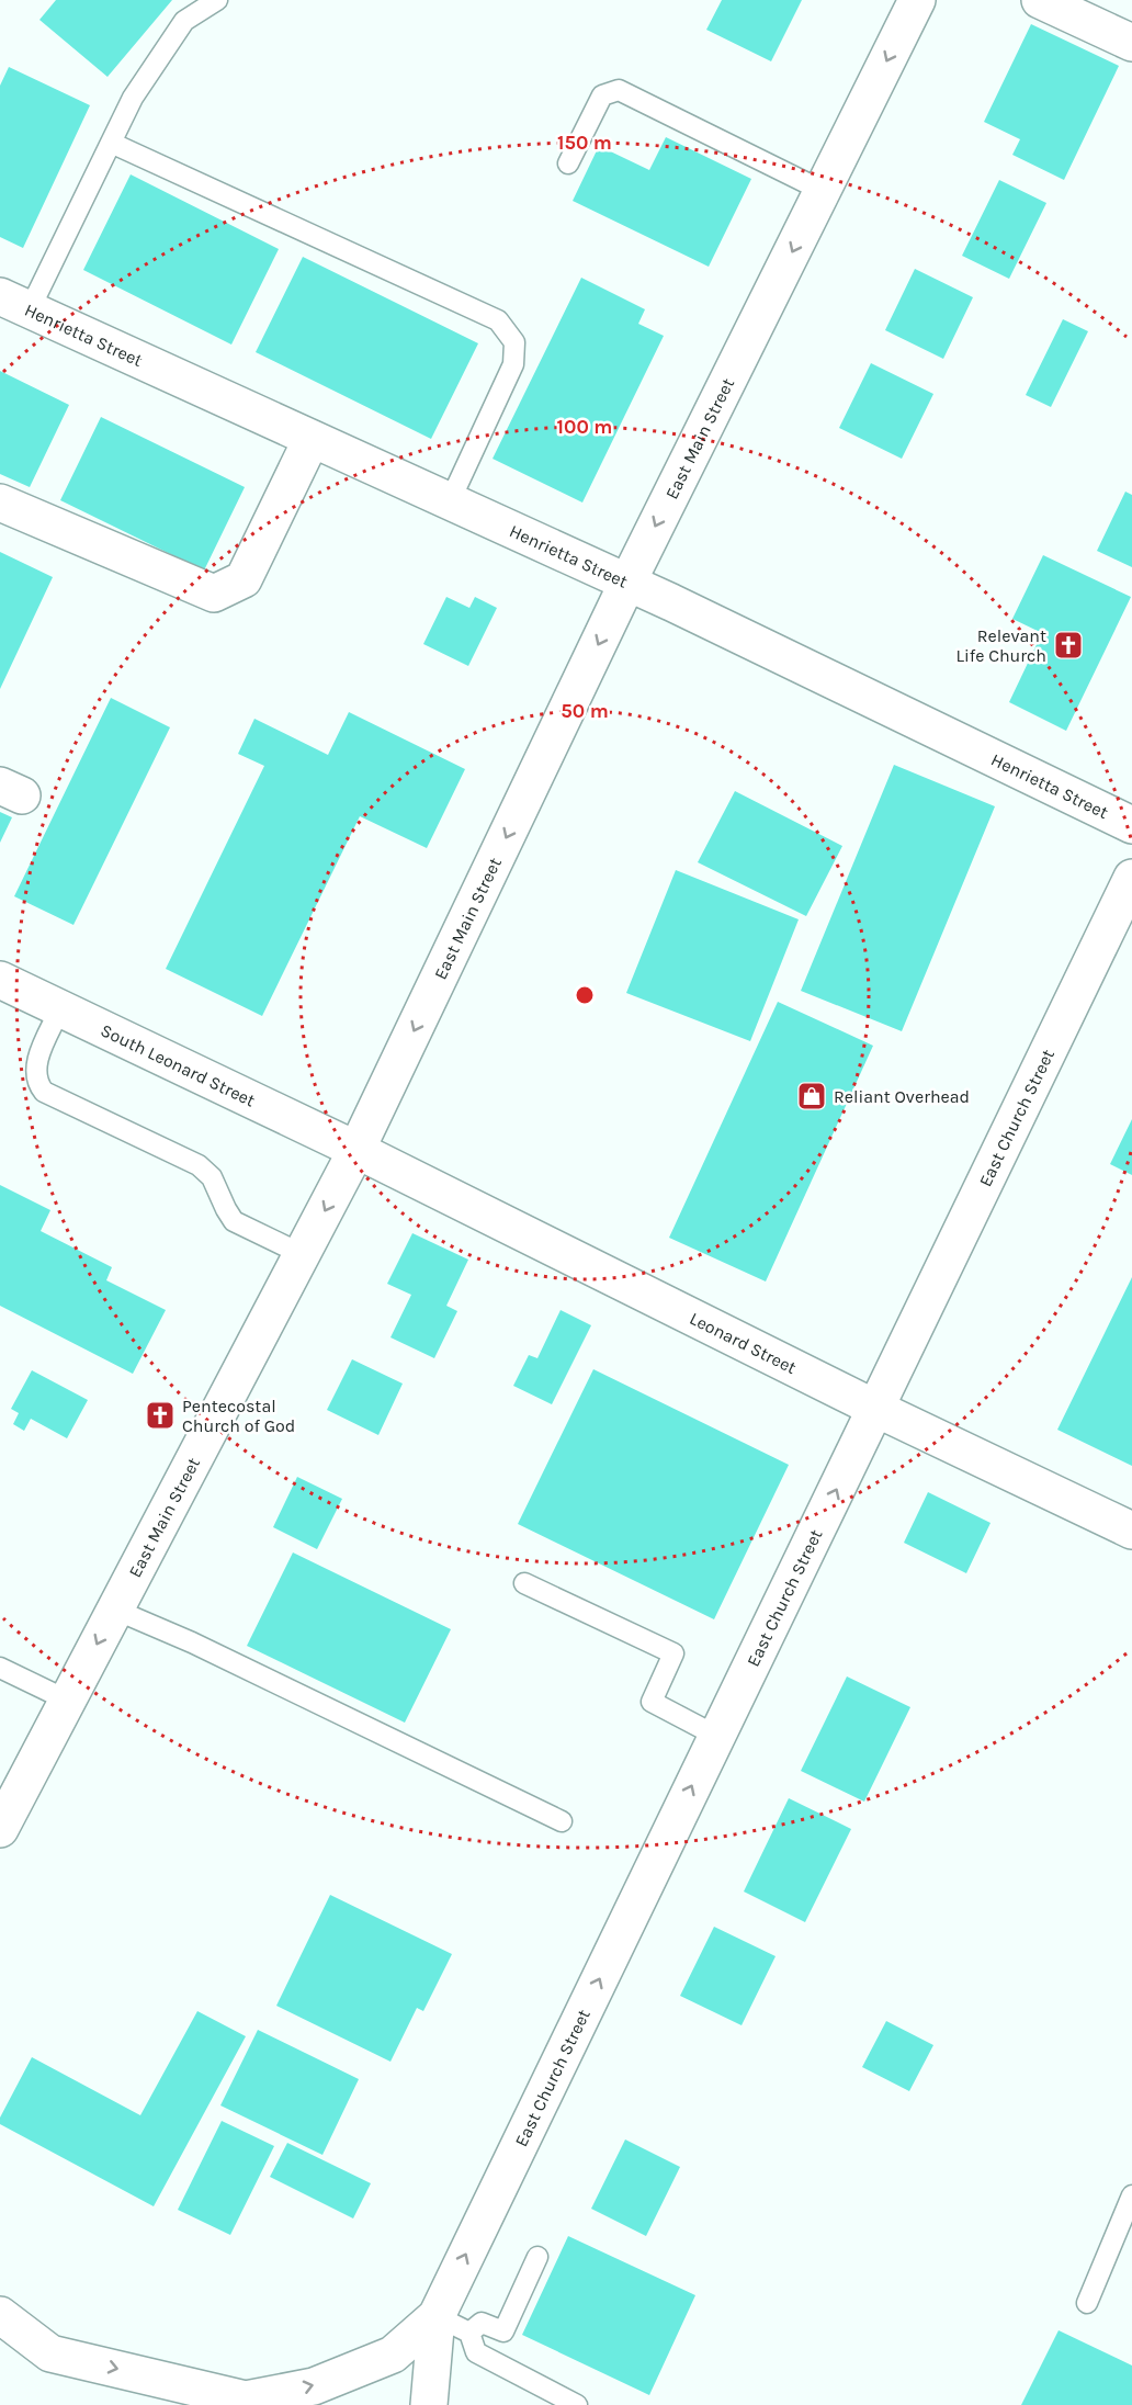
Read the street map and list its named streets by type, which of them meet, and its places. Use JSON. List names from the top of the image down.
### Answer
{
  "streets": {
    "main road": [
      "Henrietta Street",
      "East Main Street",
      "South Leonard Street",
      "East Church Street",
      "Leonard Street"
    ]
  },
  "crossings": [
    ["Henrietta Street", "East Main Street"],
    ["East Main Street", "South Leonard Street"],
    ["East Main Street", "Leonard Street"],
    ["South Leonard Street", "Leonard Street"],
    ["East Church Street", "Leonard Street"]
  ],
  "one_way": ["East Main Street", "East Church Street"],
  "places": {
    "church": ["Relevant Life Church", "Pentecostal Church of God"],
    "shop": ["Reliant Overhead"]
  },
  "rings": ["150 m", "100 m", "50 m"]
}
